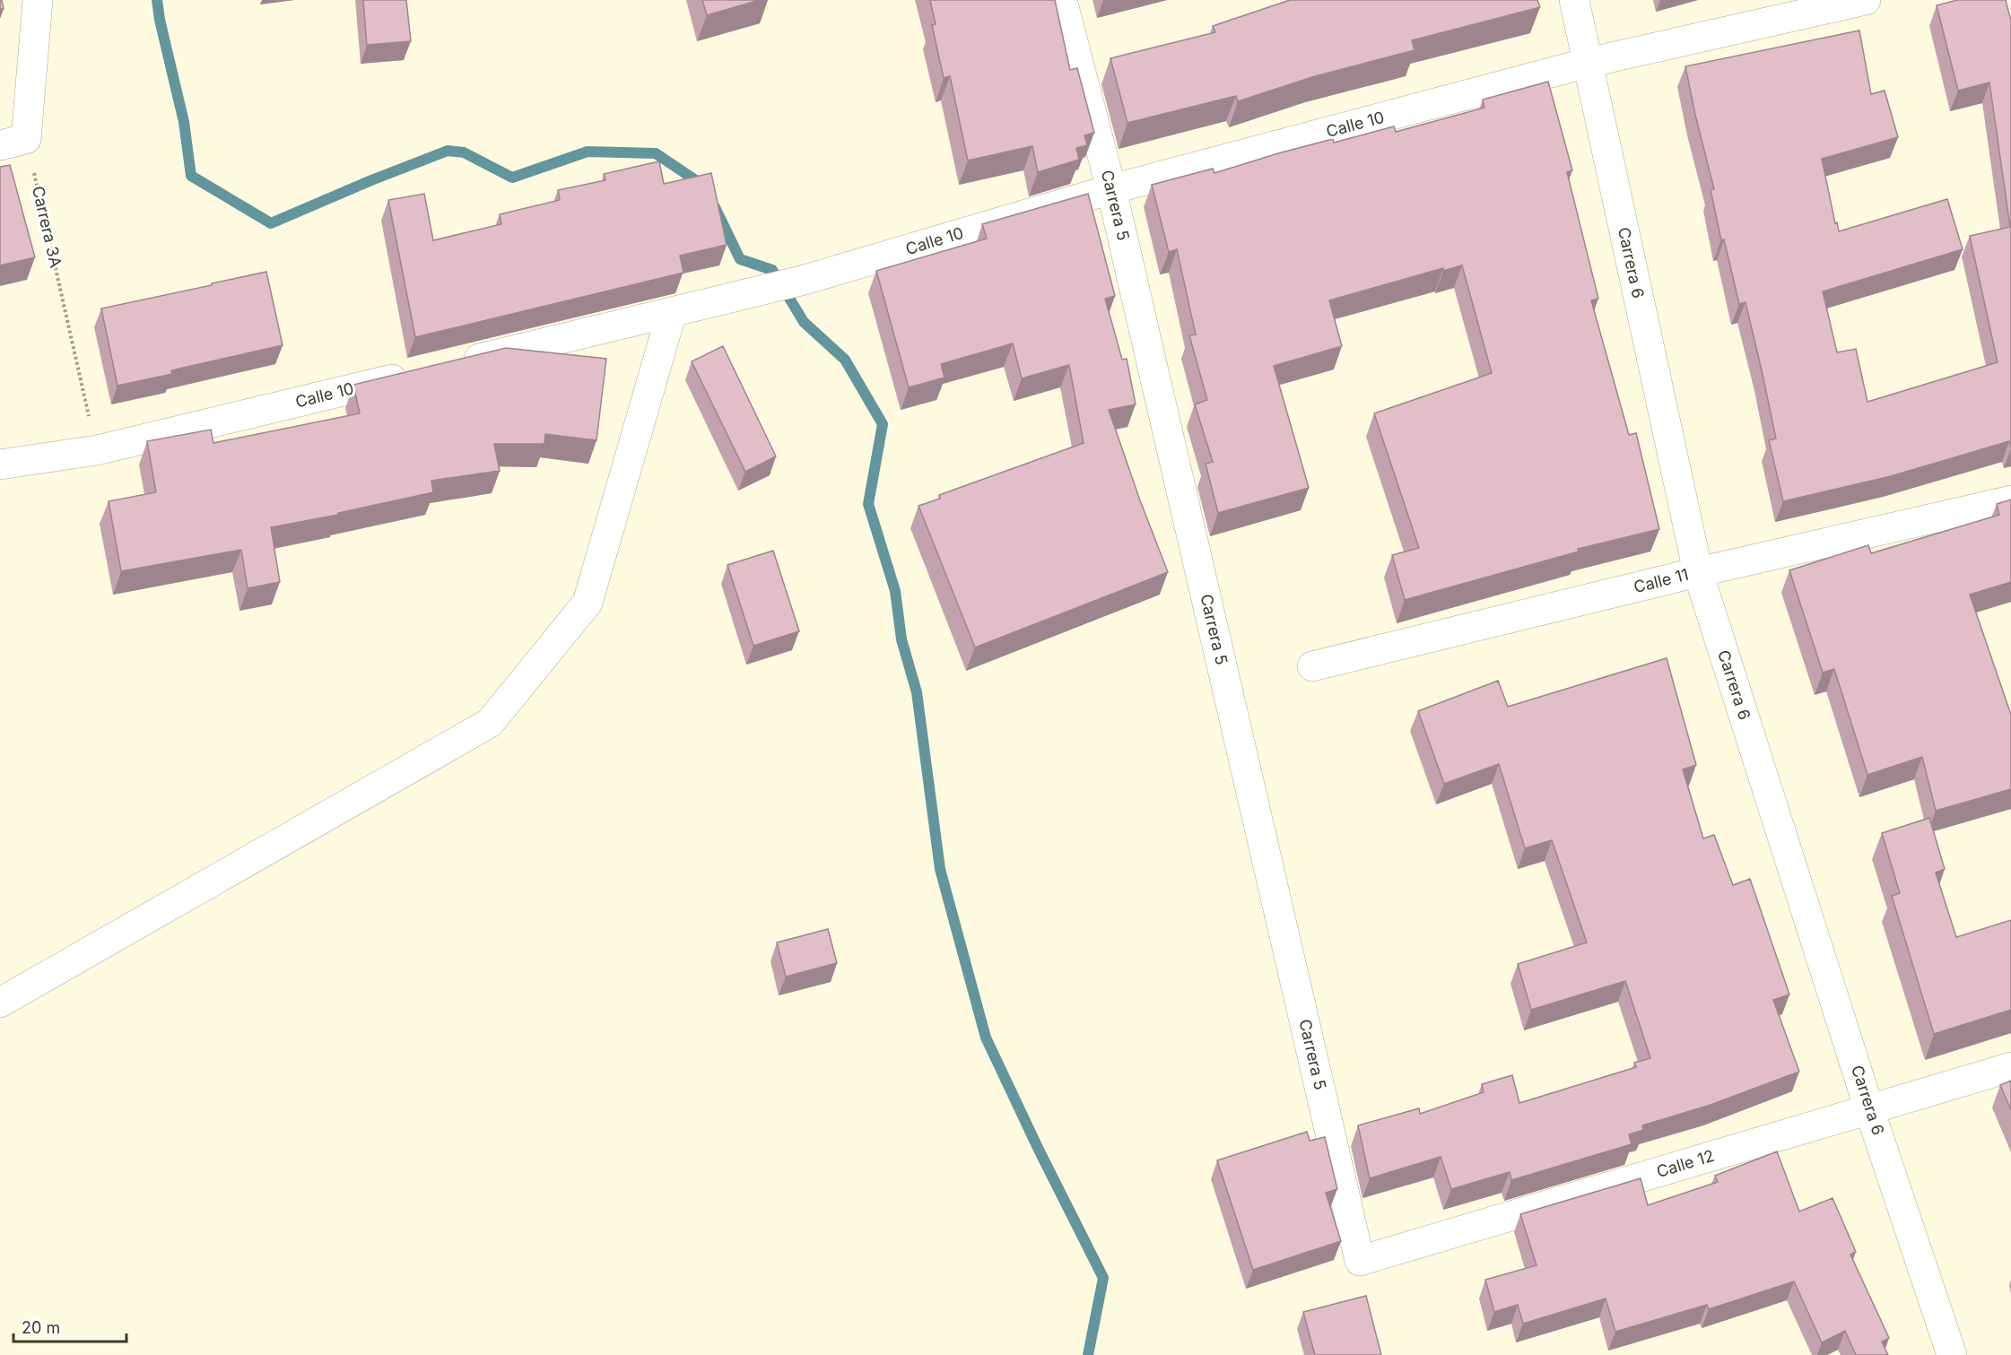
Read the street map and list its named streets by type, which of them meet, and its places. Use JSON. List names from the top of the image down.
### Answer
{
  "streets": {
    "street": [
      "Calle 10",
      "Carrera 5",
      "Carrera 6",
      "Calle 11",
      "Calle 12"
    ],
    "path": ["Carrera 3A"]
  },
  "crossings": [
    ["Calle 10", "Carrera 5"],
    ["Calle 10", "Carrera 3A"],
    ["Calle 10", "Carrera 6"],
    ["Carrera 5", "Calle 12"],
    ["Carrera 6", "Calle 11"],
    ["Carrera 6", "Calle 12"]
  ],
  "scale_bar": "20 m"
}
